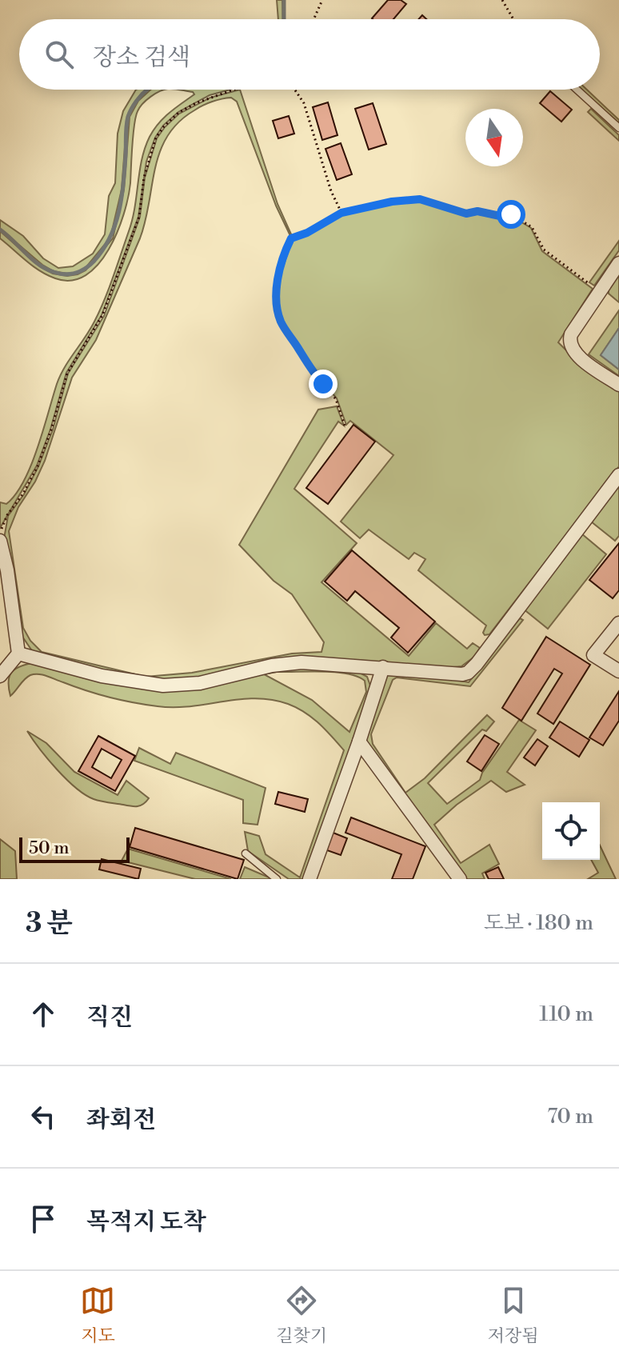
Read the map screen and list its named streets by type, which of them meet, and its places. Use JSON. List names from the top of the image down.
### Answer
{
  "scale_bar": "50 m",
  "north": "bottom",
  "page": {
    "search": "장소 검색",
    "scale": "50 m",
    "heading": ["3 분", "도보 · 180 m"],
    "list": [
      ["직진", "110 m"],
      ["좌회전", "70 m"],
      "목적지 도착"
    ],
    "nav": ["지도", "길찾기", "저장됨"]
  }
}
